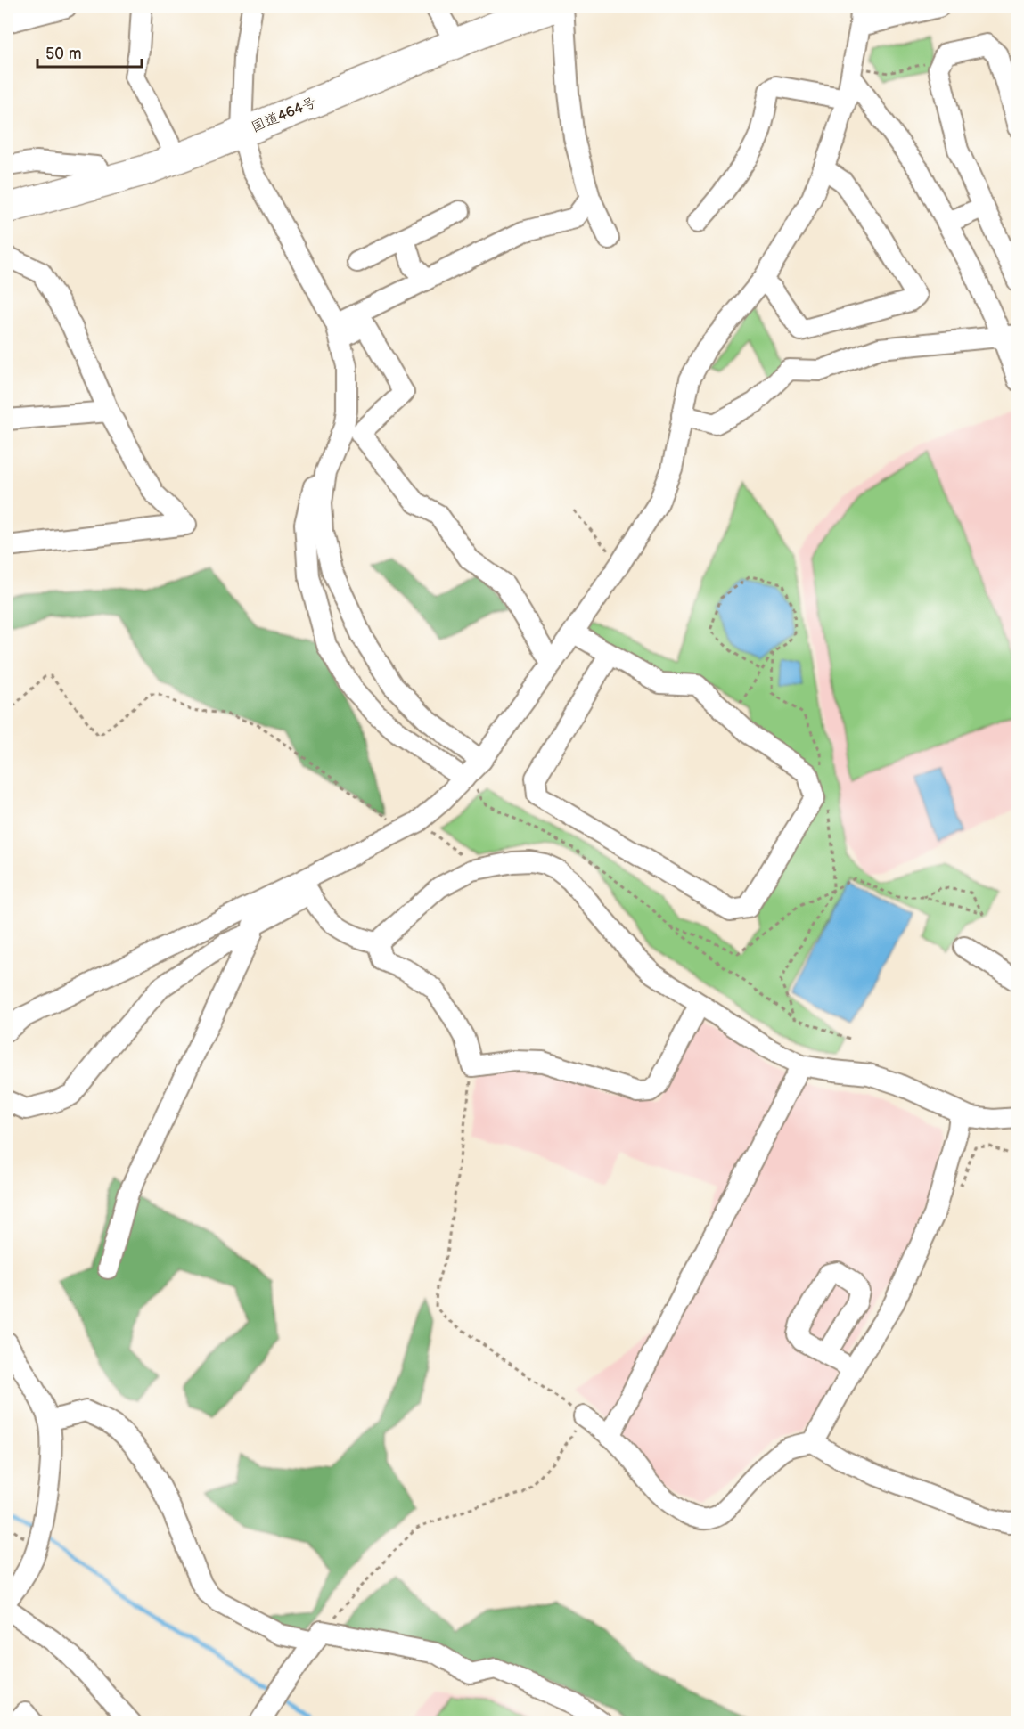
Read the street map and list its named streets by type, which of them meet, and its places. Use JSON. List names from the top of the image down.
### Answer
{
  "streets": {
    "highway": ["国道464号"]
  },
  "scale_bar": "50 m"
}
